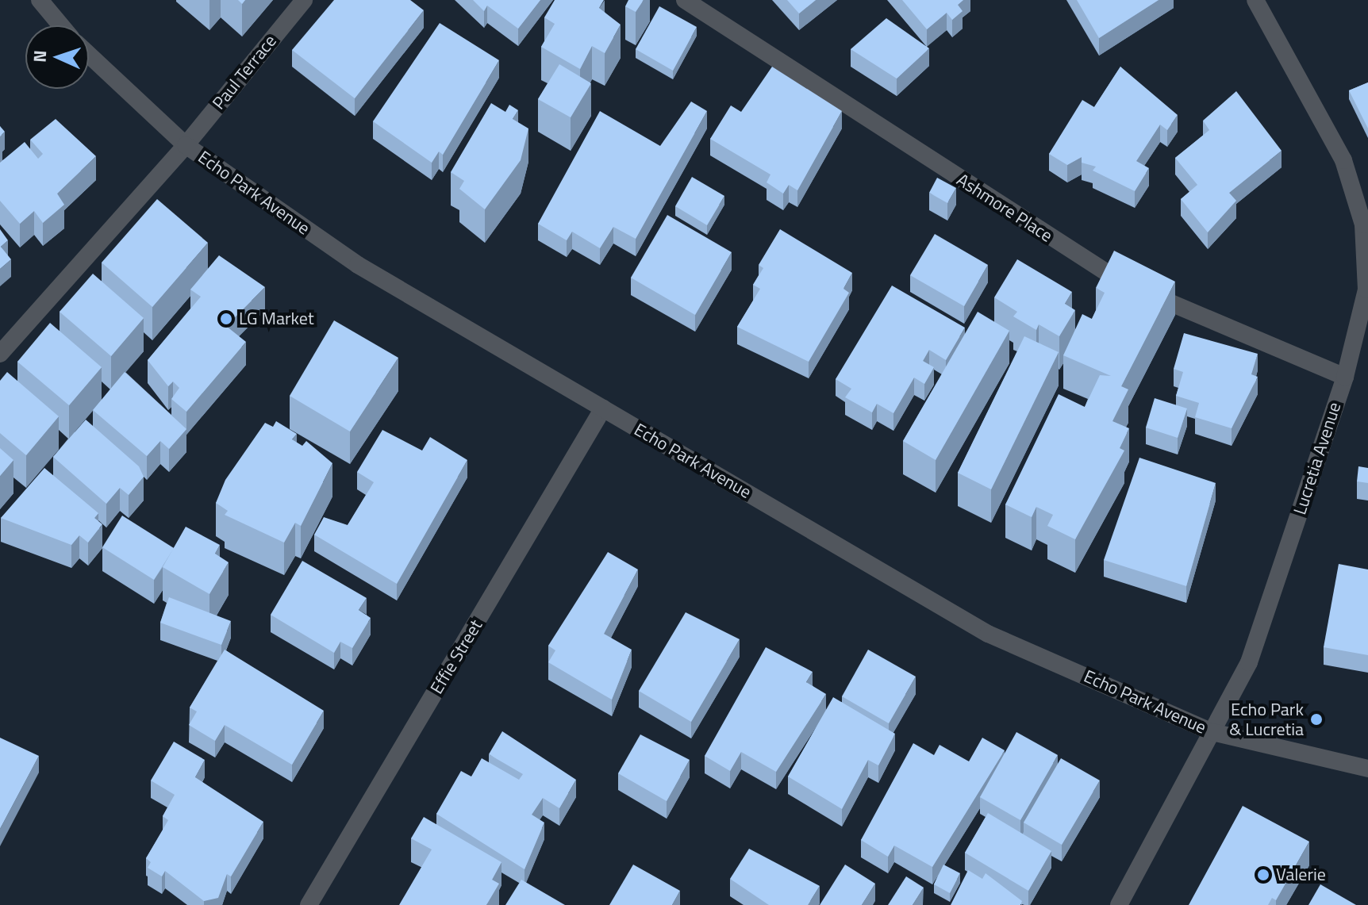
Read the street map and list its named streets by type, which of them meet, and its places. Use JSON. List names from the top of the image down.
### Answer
{
  "streets": {
    "street": [
      "Paul Terrace",
      "Echo Park Avenue",
      "Ashmore Place",
      "Lucretia Avenue",
      "Effie Street"
    ]
  },
  "crossings": [
    ["Paul Terrace", "Echo Park Avenue"],
    ["Echo Park Avenue", "Lucretia Avenue"],
    ["Echo Park Avenue", "Effie Street"],
    ["Ashmore Place", "Lucretia Avenue"]
  ],
  "places": ["LG Market", "Echo Park & Lucretia", "Valerie"],
  "north": "left"
}
